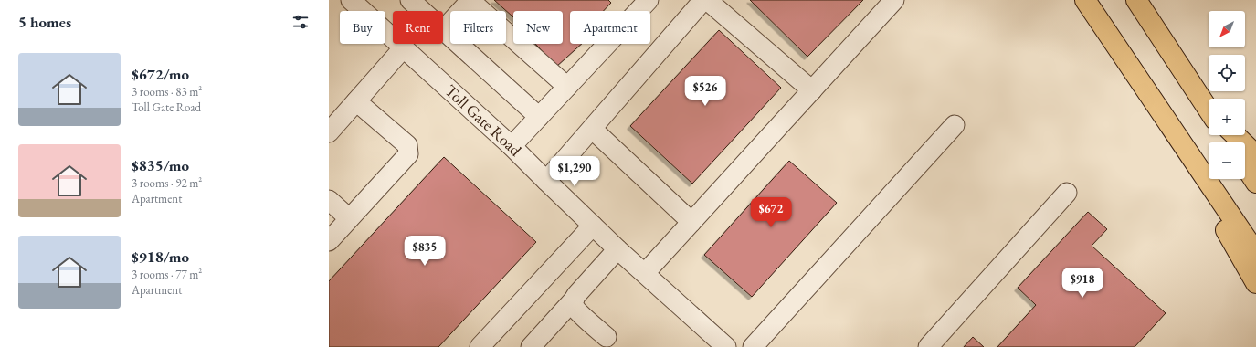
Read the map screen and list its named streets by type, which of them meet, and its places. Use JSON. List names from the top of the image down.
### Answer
{
  "streets": {
    "street": ["Toll Gate Road"]
  },
  "north": "bottom left",
  "page": {
    "heading": "5 homes",
    "map_buttons": ["+", "−"],
    "chip": [
      "Buy",
      "Rent",
      "Filters",
      "New",
      "Apartment"
    ],
    "list": [
      {
        "name": "$672/mo",
        "note": "3 rooms · 83 m² · Toll Gate Road"
      },
      {
        "name": "$835/mo",
        "note": "3 rooms · 92 m² · Apartment"
      },
      {
        "name": "$918/mo",
        "note": "3 rooms · 77 m² · Apartment"
      }
    ],
    "price": [
      "$526",
      "$1,290",
      "$672",
      "$835",
      "$918"
    ]
  }
}
